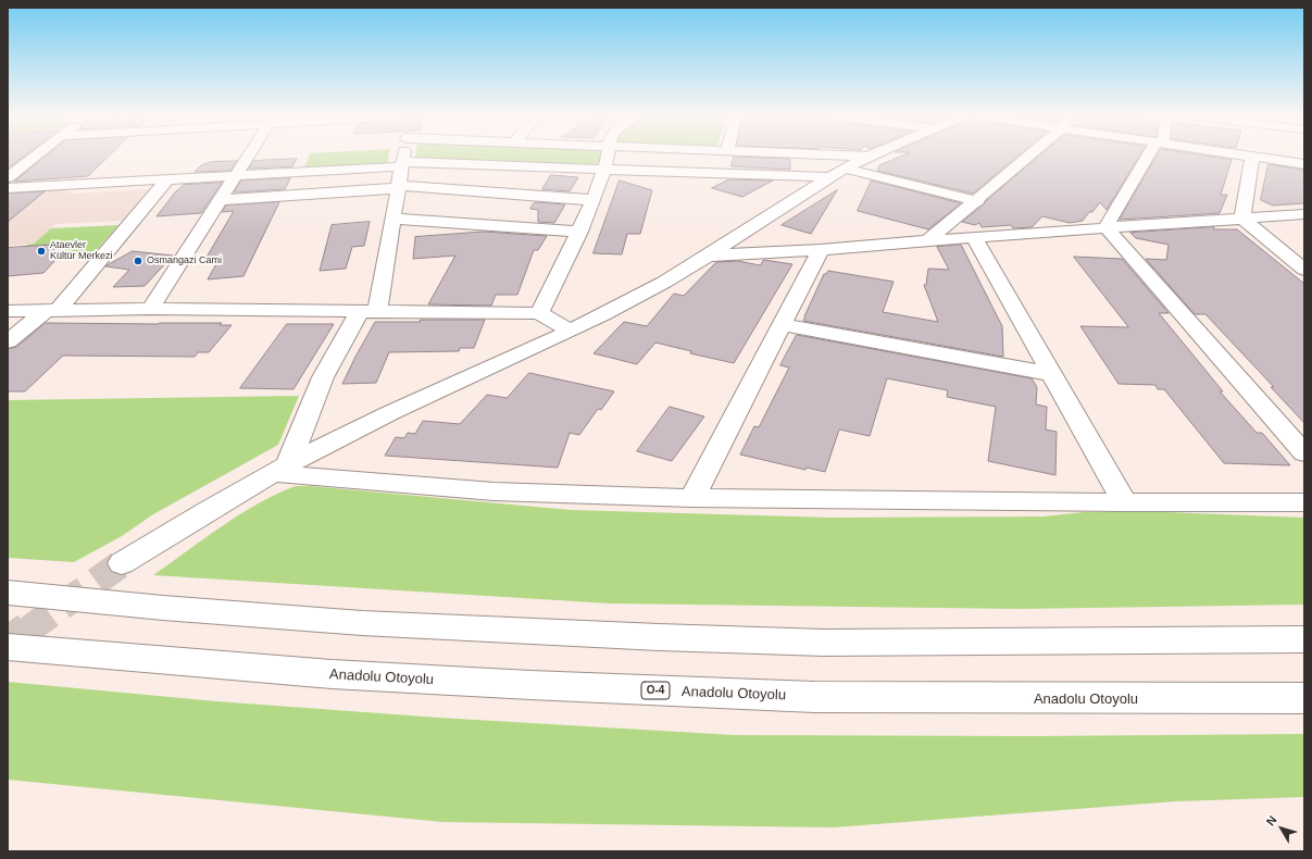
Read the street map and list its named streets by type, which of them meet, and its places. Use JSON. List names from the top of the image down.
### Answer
{
  "streets": {
    "main road": ["Anadolu Otoyolu", "O-4"]
  },
  "places": ["Ataevler Kültür Merkezi", "Osmangazi Cami"],
  "north": "top left"
}
